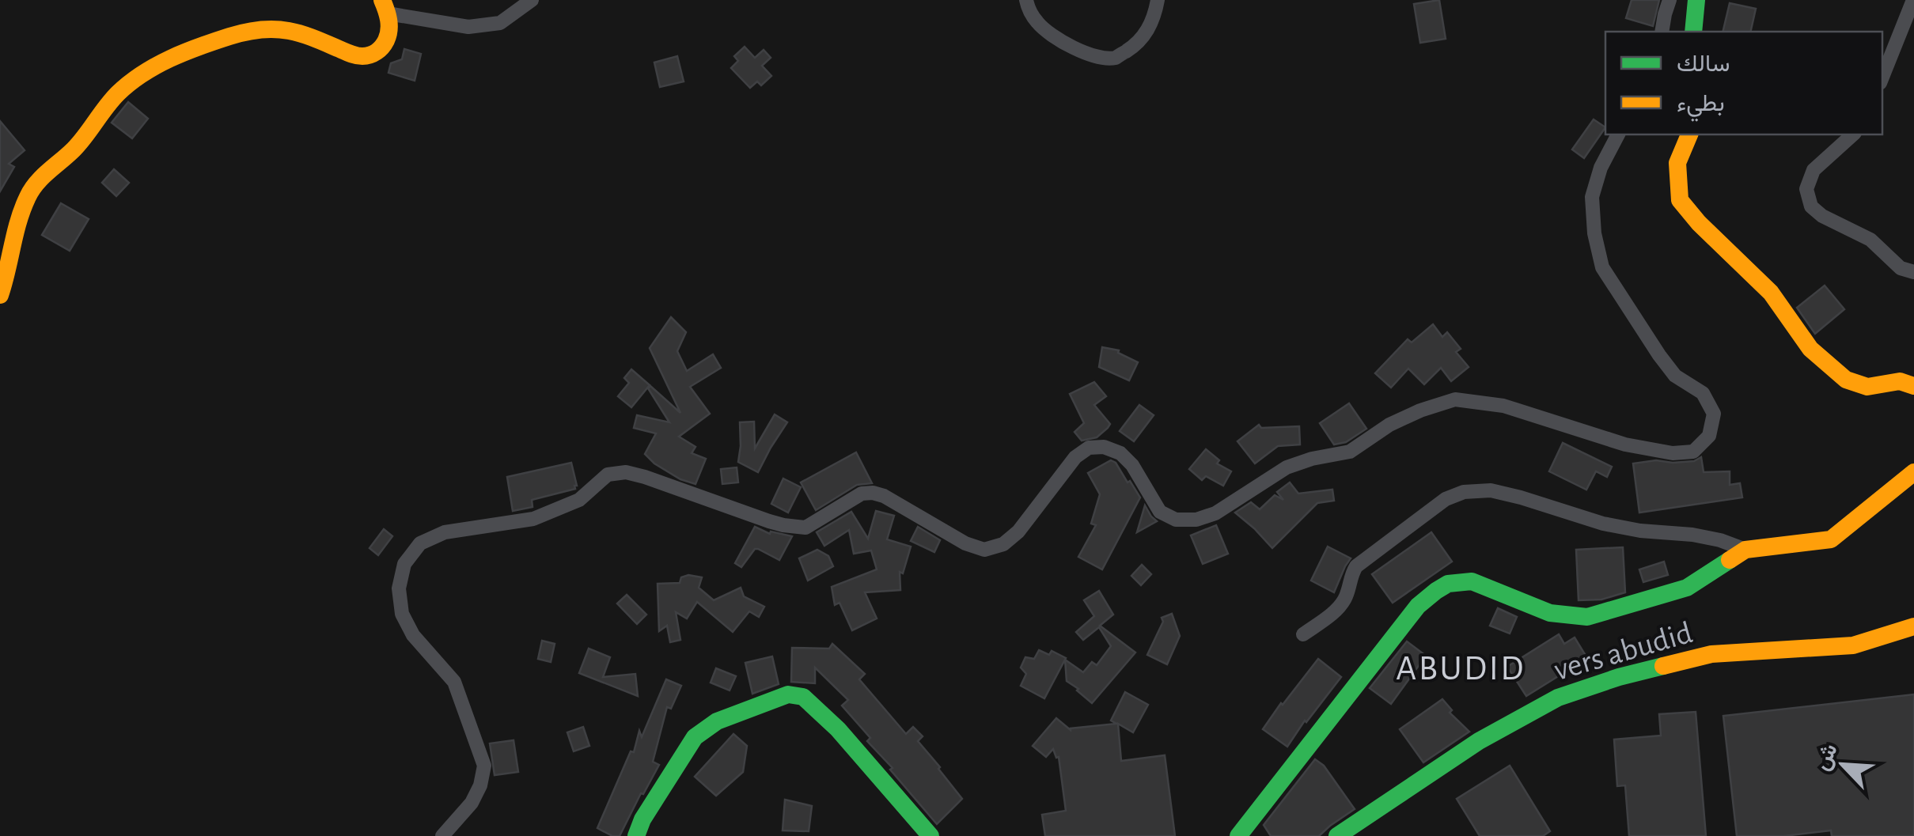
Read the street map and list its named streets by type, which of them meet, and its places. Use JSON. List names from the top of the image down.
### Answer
{
  "streets": {
    "street": ["vers abudid"]
  },
  "districts": ["ABUDID"],
  "legend": ["سالك", "بطيء"],
  "north": "top left"
}
